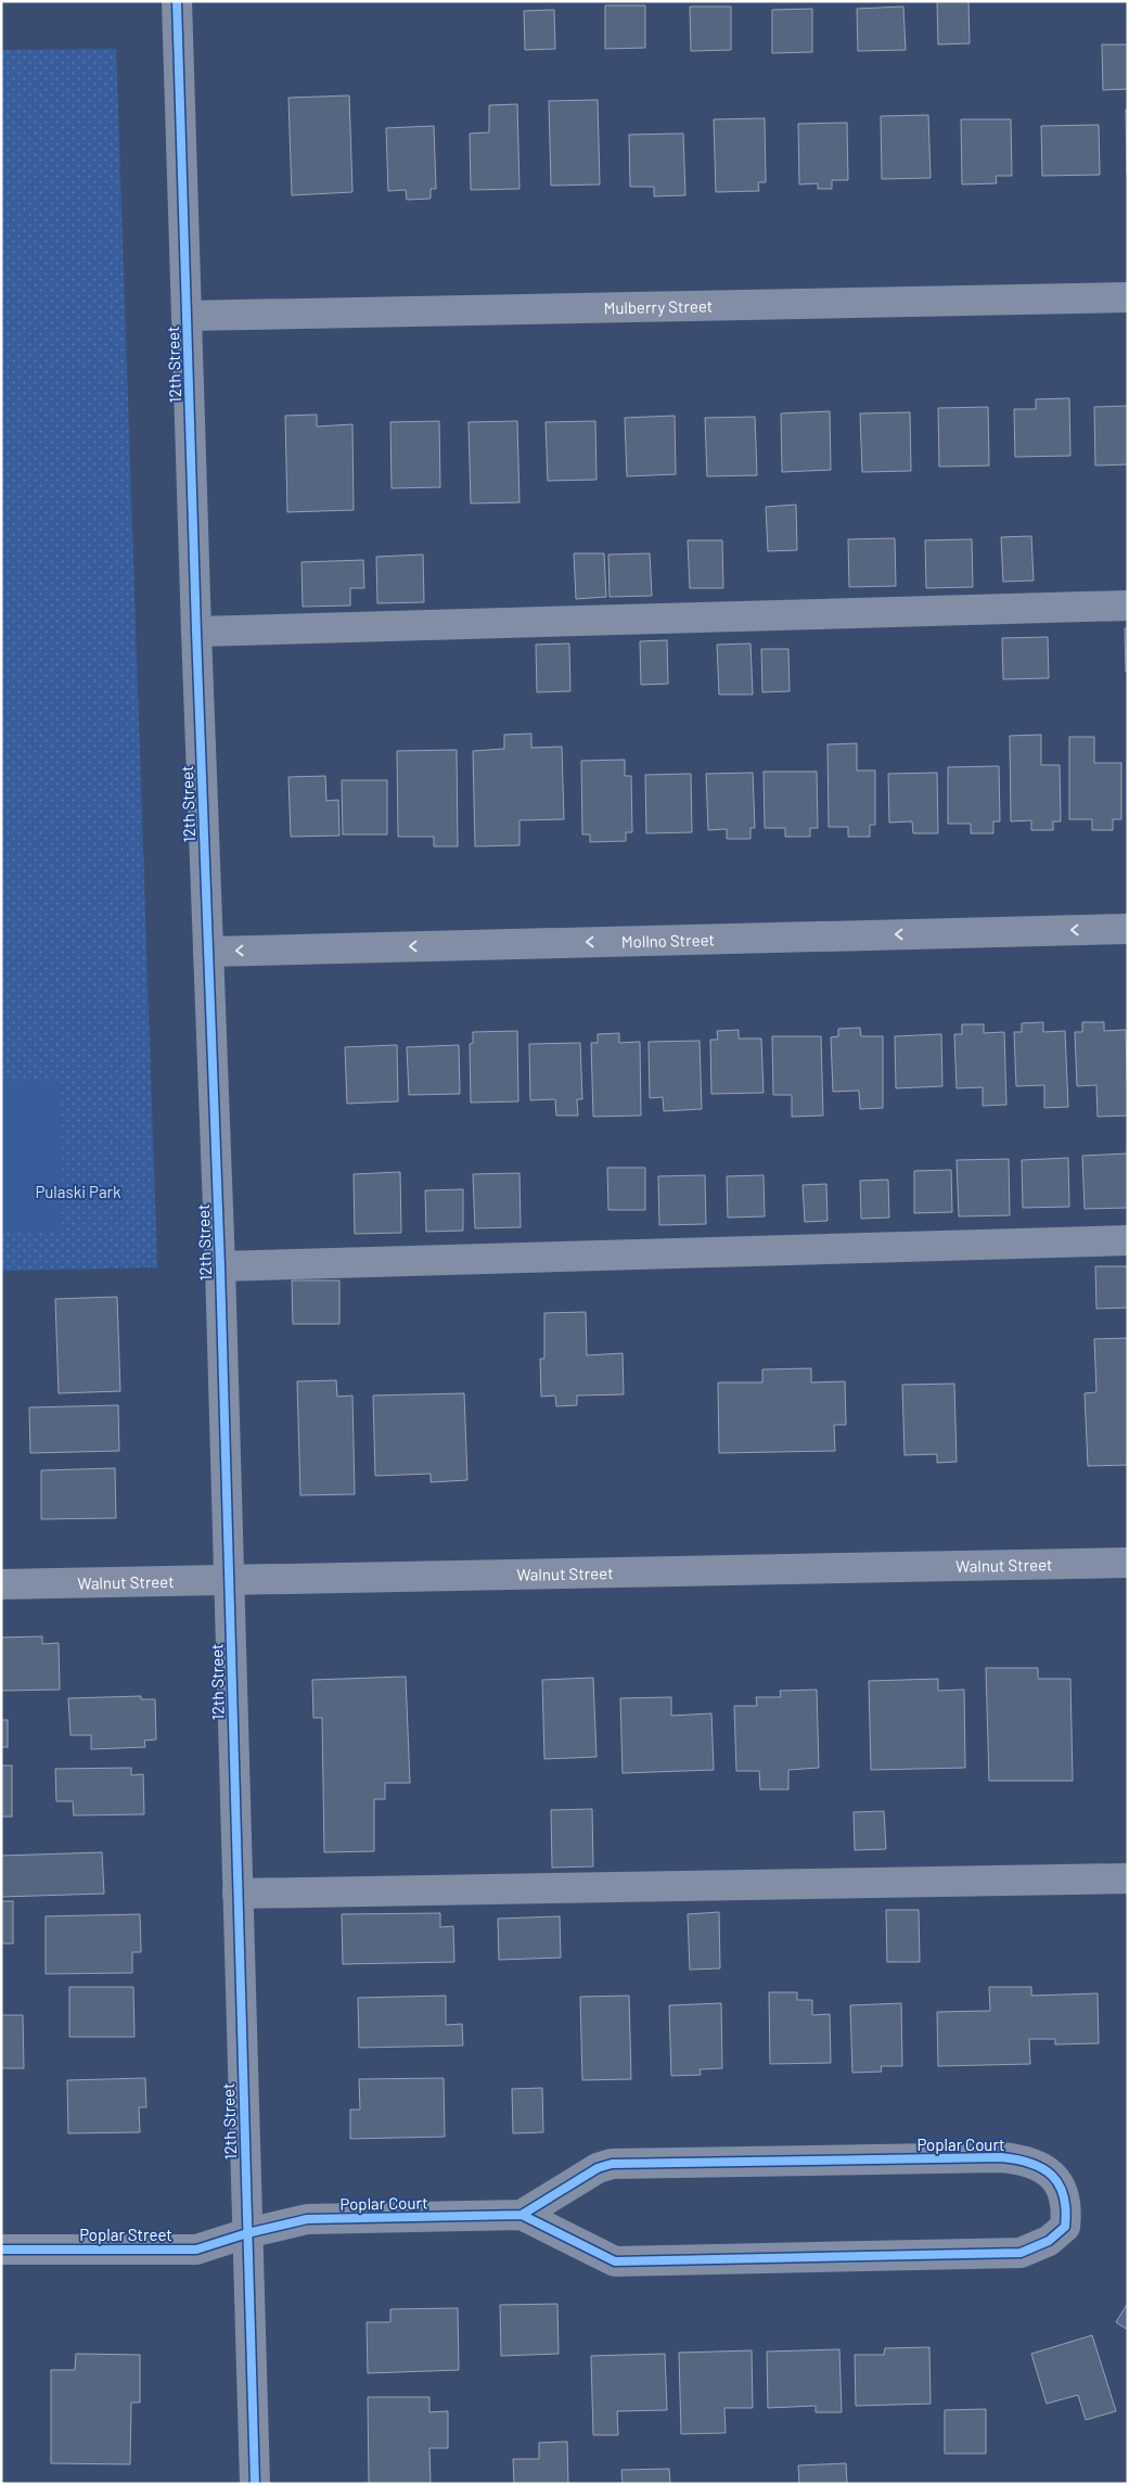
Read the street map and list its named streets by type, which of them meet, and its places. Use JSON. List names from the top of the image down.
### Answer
{
  "streets": {
    "street": [
      "Mulberry Street",
      "12th Street",
      "Mollno Street",
      "Walnut Street",
      "Poplar Court",
      "Poplar Street"
    ]
  },
  "crossings": [
    ["Mulberry Street", "12th Street"],
    ["12th Street", "Mollno Street"],
    ["12th Street", "Walnut Street"],
    ["12th Street", "Poplar Court"],
    ["12th Street", "Poplar Street"],
    ["Poplar Court", "Poplar Street"]
  ],
  "one_way": ["Mollno Street"],
  "parks": ["Pulaski Park"]
}
